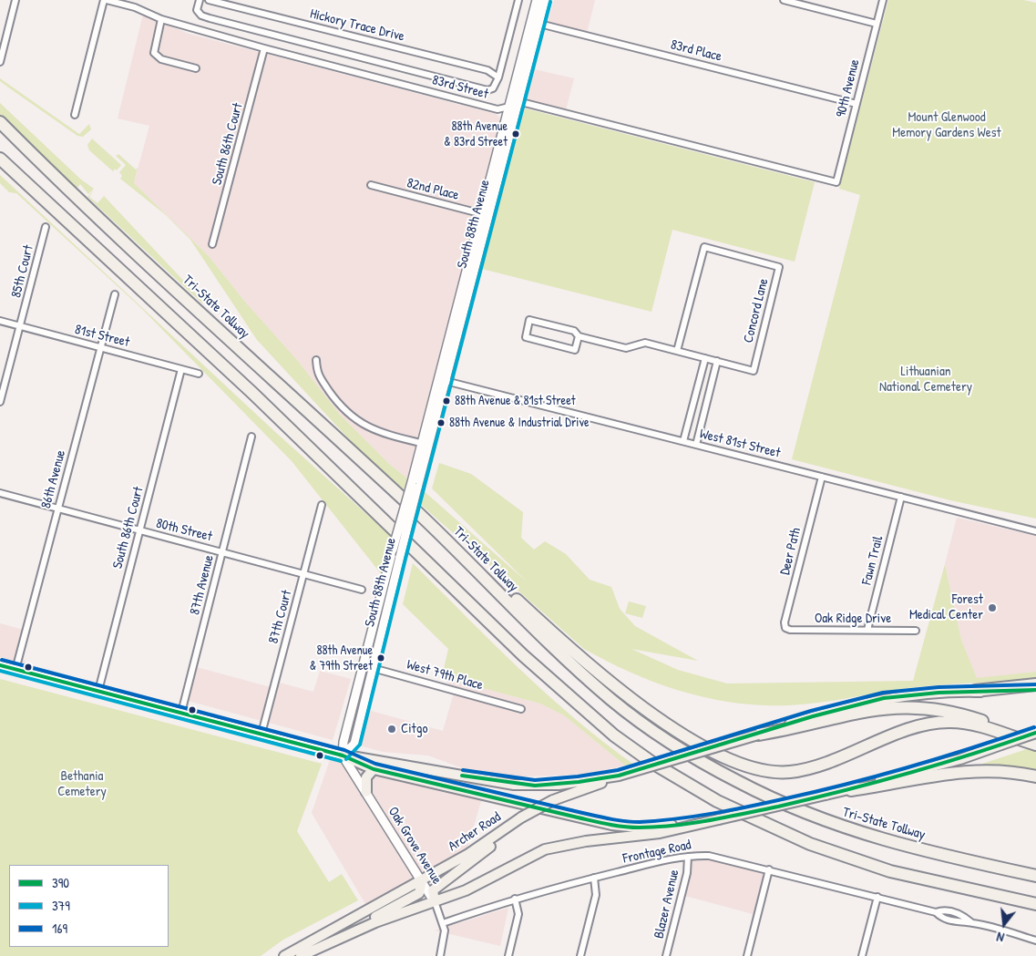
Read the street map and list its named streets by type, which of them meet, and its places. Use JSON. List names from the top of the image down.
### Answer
{
  "streets": {
    "highway": ["Tri-State Tollway"],
    "main road": ["Archer Road"],
    "street": [
      "Hickory Trace Drive",
      "83rd Place",
      "83rd Street",
      "90th Avenue",
      "South 86th Court",
      "82nd Place",
      "South 88th Avenue",
      "85th Court",
      "Concord Lane",
      "81st Street",
      "West 81st Street",
      "86th Avenue",
      "80th Street",
      "Deer Path",
      "Fawn Trail",
      "87th Avenue",
      "87th Court",
      "Oak Ridge Drive",
      "West 79th Place",
      "Oak Grove Avenue",
      "Frontage Road",
      "Blazer Avenue"
    ]
  },
  "crossings": [
    ["83rd Place", "90th Avenue"],
    ["83rd Place", "South 88th Avenue"],
    ["83rd Street", "90th Avenue"],
    ["83rd Street", "South 86th Court"],
    ["83rd Street", "South 88th Avenue"],
    ["South 86th Court", "81st Street"],
    ["South 86th Court", "80th Street"],
    ["82nd Place", "South 88th Avenue"],
    ["South 88th Avenue", "West 81st Street"],
    ["South 88th Avenue", "West 79th Place"],
    ["South 88th Avenue", "Oak Grove Avenue"],
    ["85th Court", "81st Street"],
    ["81st Street", "86th Avenue"],
    ["West 81st Street", "Deer Path"],
    ["West 81st Street", "Fawn Trail"],
    ["86th Avenue", "80th Street"],
    ["80th Street", "87th Avenue"],
    ["80th Street", "87th Court"],
    ["Deer Path", "Oak Ridge Drive"],
    ["Fawn Trail", "Oak Ridge Drive"],
    ["Archer Road", "Oak Grove Avenue"],
    ["Oak Grove Avenue", "Frontage Road"],
    ["Frontage Road", "Blazer Avenue"]
  ],
  "parks": ["Mount Glenwood Memory Gardens West", "Lithuanian National Cemetery", "Bethania Cemetery"],
  "places": [
    "88th Avenue & 83rd Street",
    "88th Avenue & 81st Street",
    "88th Avenue & Industrial Drive",
    "Forest Medical Center",
    "88th Avenue & 79th Street",
    "Citgo"
  ],
  "lines": ["transit line 379", "transit line 169", "transit line 390"],
  "legend": ["390", "379", "169"],
  "north": "bottom"
}
